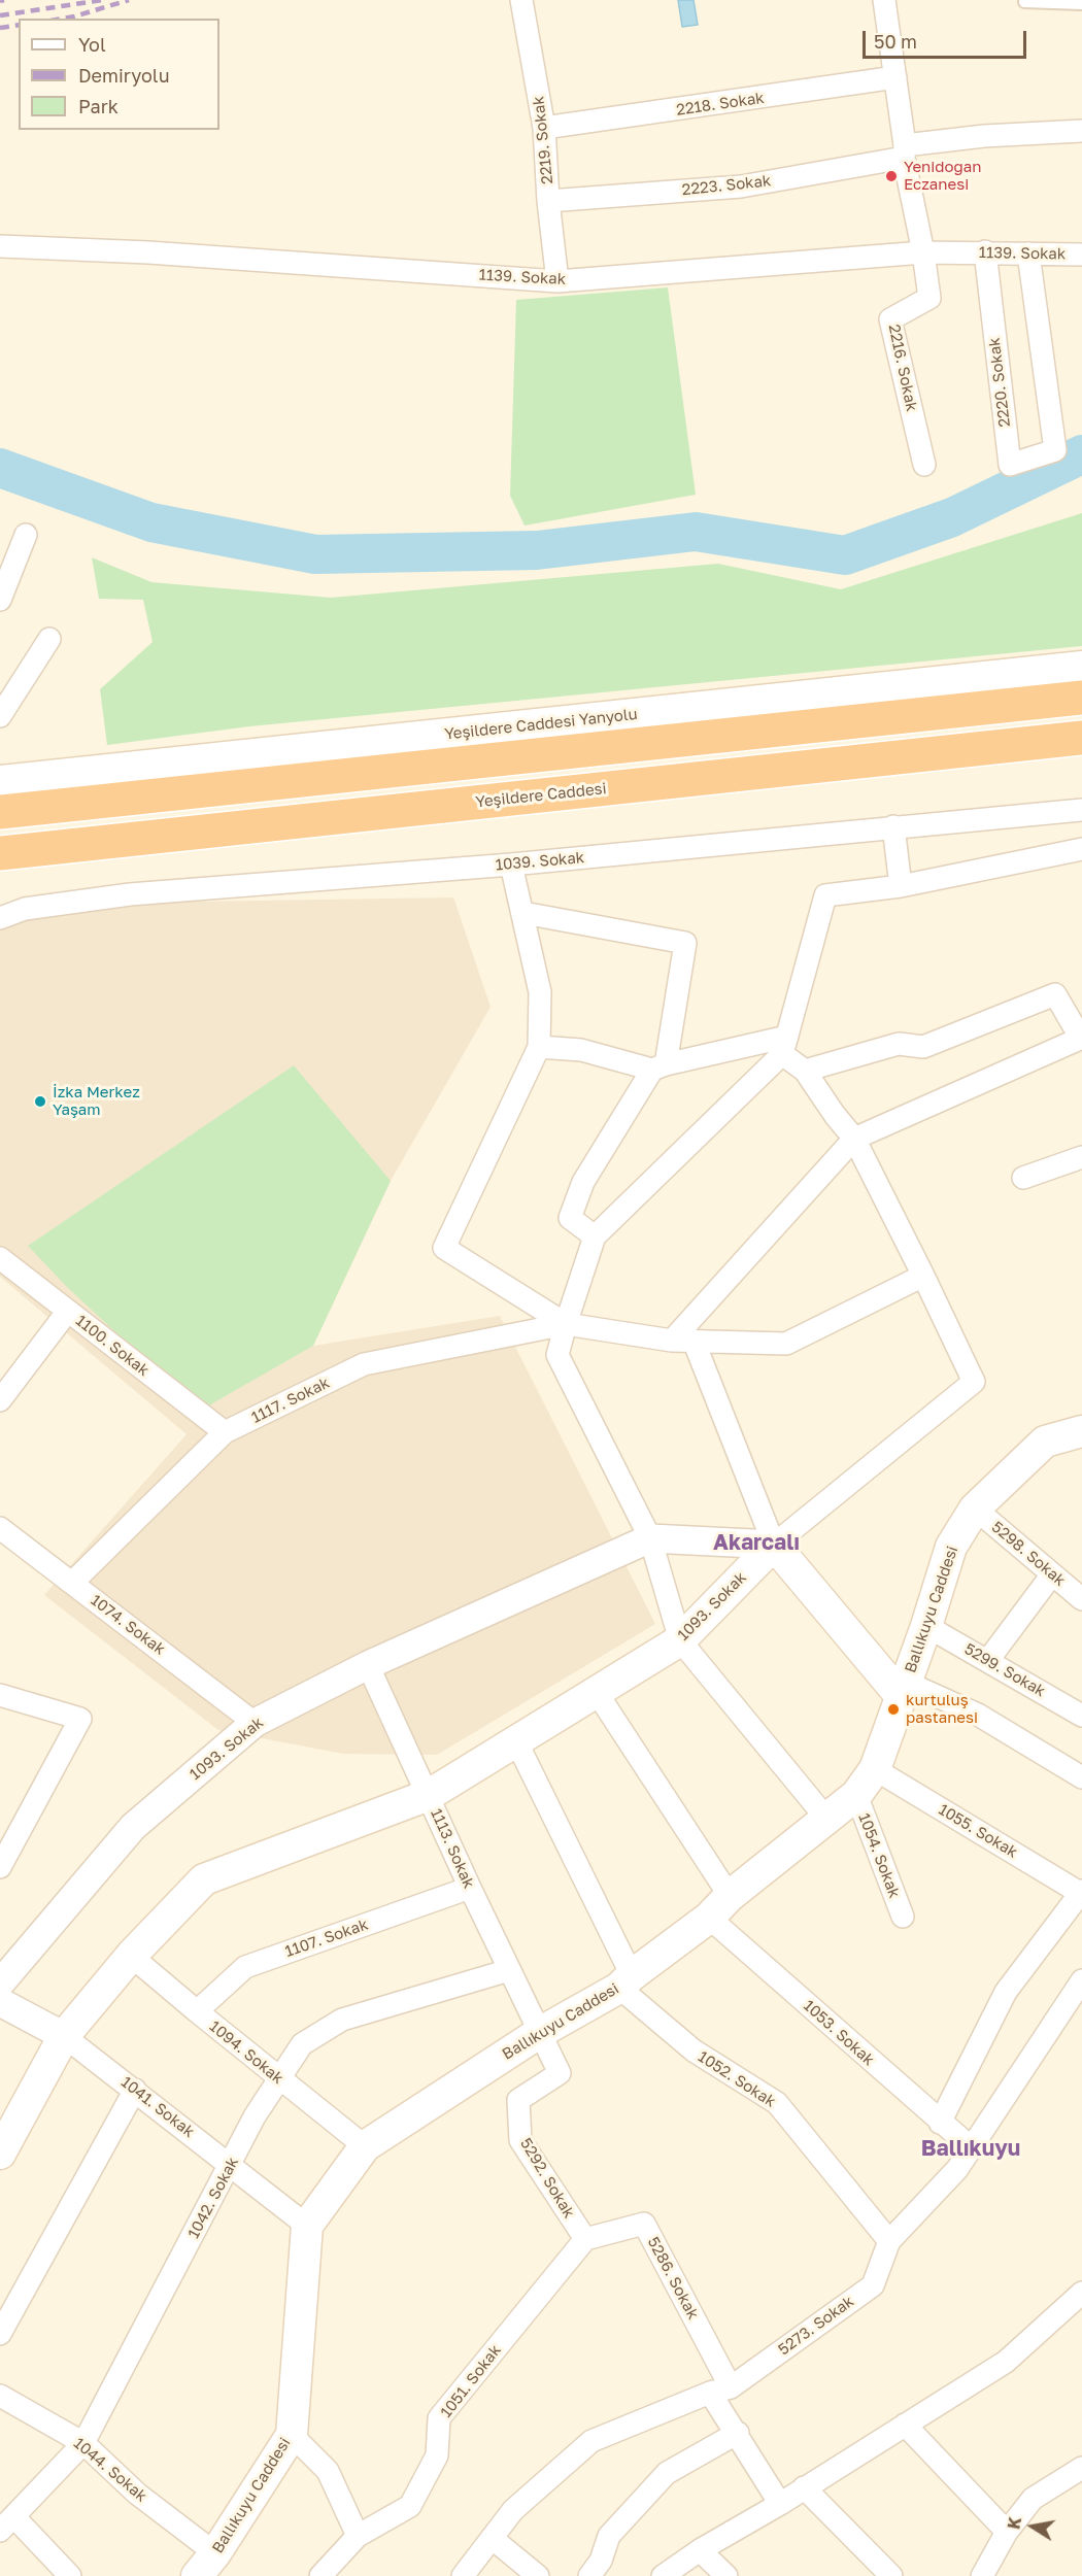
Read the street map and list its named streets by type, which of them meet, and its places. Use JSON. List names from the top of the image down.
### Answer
{
  "streets": {
    "highway": ["Yeşildere Caddesi"],
    "main road": ["Yeşildere Caddesi Yanyolu", "1093. Sokak", "Ballıkuyu Caddesi"],
    "street": [
      "2218. Sokak",
      "2219. Sokak",
      "2223. Sokak",
      "1139. Sokak",
      "2216. Sokak",
      "2220. Sokak",
      "1039. Sokak",
      "1100. Sokak",
      "1117. Sokak",
      "5298. Sokak",
      "1074. Sokak",
      "5299. Sokak",
      "1055. Sokak",
      "1113. Sokak",
      "1054. Sokak",
      "1107. Sokak",
      "1053. Sokak",
      "1094. Sokak",
      "1052. Sokak",
      "1041. Sokak",
      "5292. Sokak",
      "1042. Sokak",
      "5286. Sokak",
      "5273. Sokak",
      "1051. Sokak",
      "1044. Sokak"
    ]
  },
  "crossings": [
    ["2218. Sokak", "2219. Sokak"],
    ["2218. Sokak", "2216. Sokak"],
    ["2219. Sokak", "2223. Sokak"],
    ["2219. Sokak", "1139. Sokak"],
    ["2223. Sokak", "2216. Sokak"],
    ["1139. Sokak", "2216. Sokak"],
    ["1139. Sokak", "2220. Sokak"],
    ["1100. Sokak", "1117. Sokak"],
    ["1117. Sokak", "1074. Sokak"],
    ["5298. Sokak", "Ballıkuyu Caddesi"],
    ["1093. Sokak", "1074. Sokak"],
    ["1093. Sokak", "1113. Sokak"],
    ["1093. Sokak", "1053. Sokak"],
    ["1093. Sokak", "1094. Sokak"],
    ["1093. Sokak", "1041. Sokak"],
    ["Ballıkuyu Caddesi", "5299. Sokak"],
    ["Ballıkuyu Caddesi", "1055. Sokak"],
    ["Ballıkuyu Caddesi", "1113. Sokak"],
    ["Ballıkuyu Caddesi", "1054. Sokak"],
    ["Ballıkuyu Caddesi", "1053. Sokak"],
    ["Ballıkuyu Caddesi", "1094. Sokak"],
    ["Ballıkuyu Caddesi", "1052. Sokak"],
    ["Ballıkuyu Caddesi", "1041. Sokak"],
    ["Ballıkuyu Caddesi", "5292. Sokak"],
    ["Ballıkuyu Caddesi", "1044. Sokak"],
    ["1113. Sokak", "1107. Sokak"],
    ["1113. Sokak", "5292. Sokak"],
    ["1113. Sokak", "1042. Sokak"],
    ["1107. Sokak", "1094. Sokak"],
    ["1053. Sokak", "5273. Sokak"],
    ["1094. Sokak", "1042. Sokak"],
    ["1052. Sokak", "5273. Sokak"],
    ["1041. Sokak", "1042. Sokak"],
    ["5292. Sokak", "5286. Sokak"],
    ["5292. Sokak", "1051. Sokak"],
    ["1042. Sokak", "1044. Sokak"],
    ["5286. Sokak", "5273. Sokak"],
    ["5286. Sokak", "1051. Sokak"]
  ],
  "districts": ["Akarcalı", "Ballıkuyu"],
  "places": ["Yenidoğan Eczanesi", "İzka Merkez Yaşam", "kurtuluş pastanesi"],
  "legend": ["Yol", "Demiryolu", "Park"],
  "scale_bar": "50 m",
  "north": "left"
}
